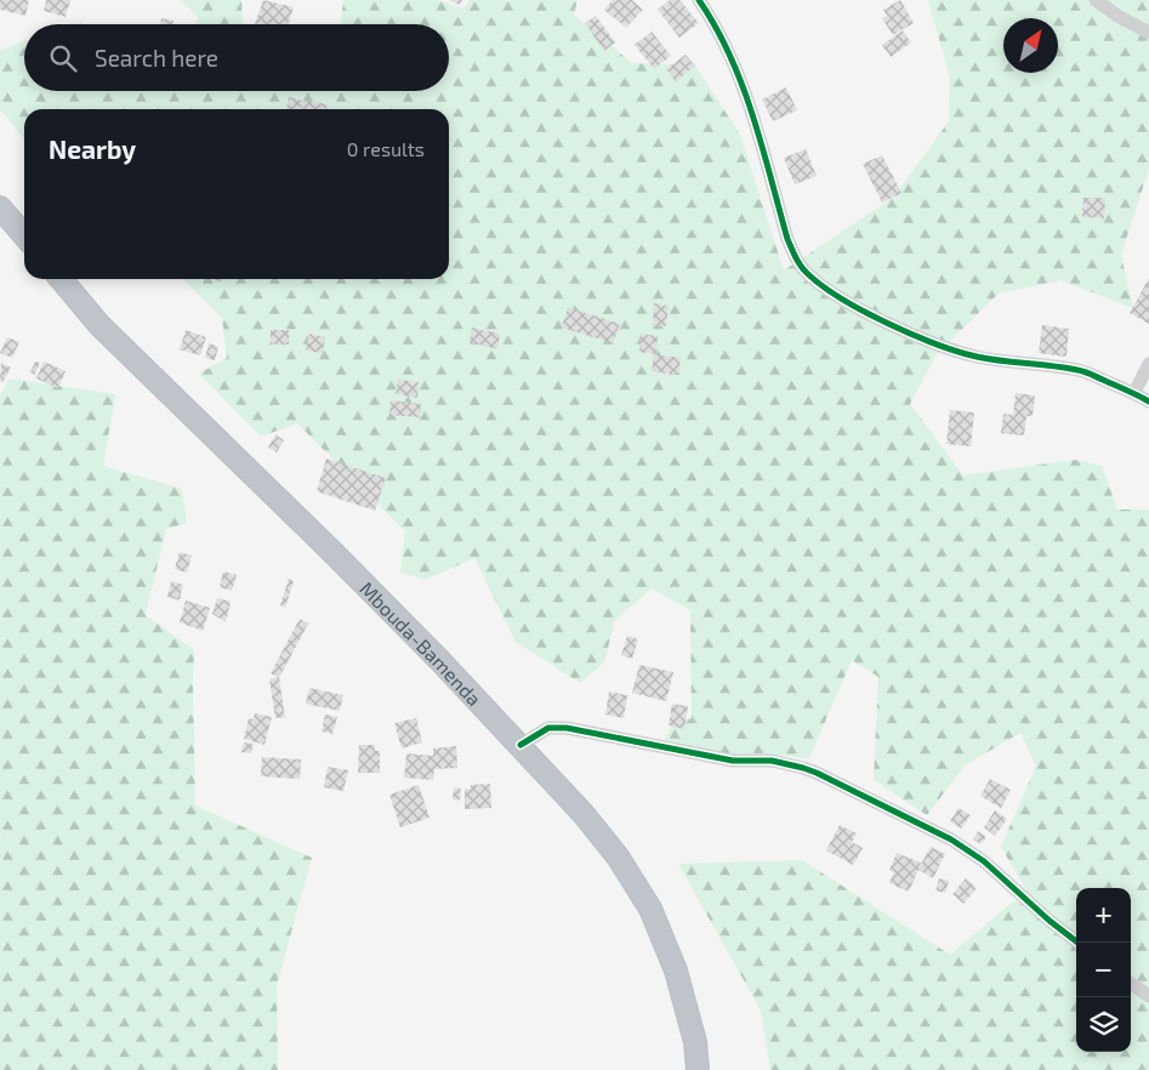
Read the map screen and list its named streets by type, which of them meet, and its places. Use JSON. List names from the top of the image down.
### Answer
{
  "streets": {
    "highway": ["Mbouda-Bamenda"]
  },
  "north": "top right",
  "page": {
    "search": "Search here",
    "heading": ["Nearby", "0 results"],
    "map_buttons": ["+", "−"]
  }
}
